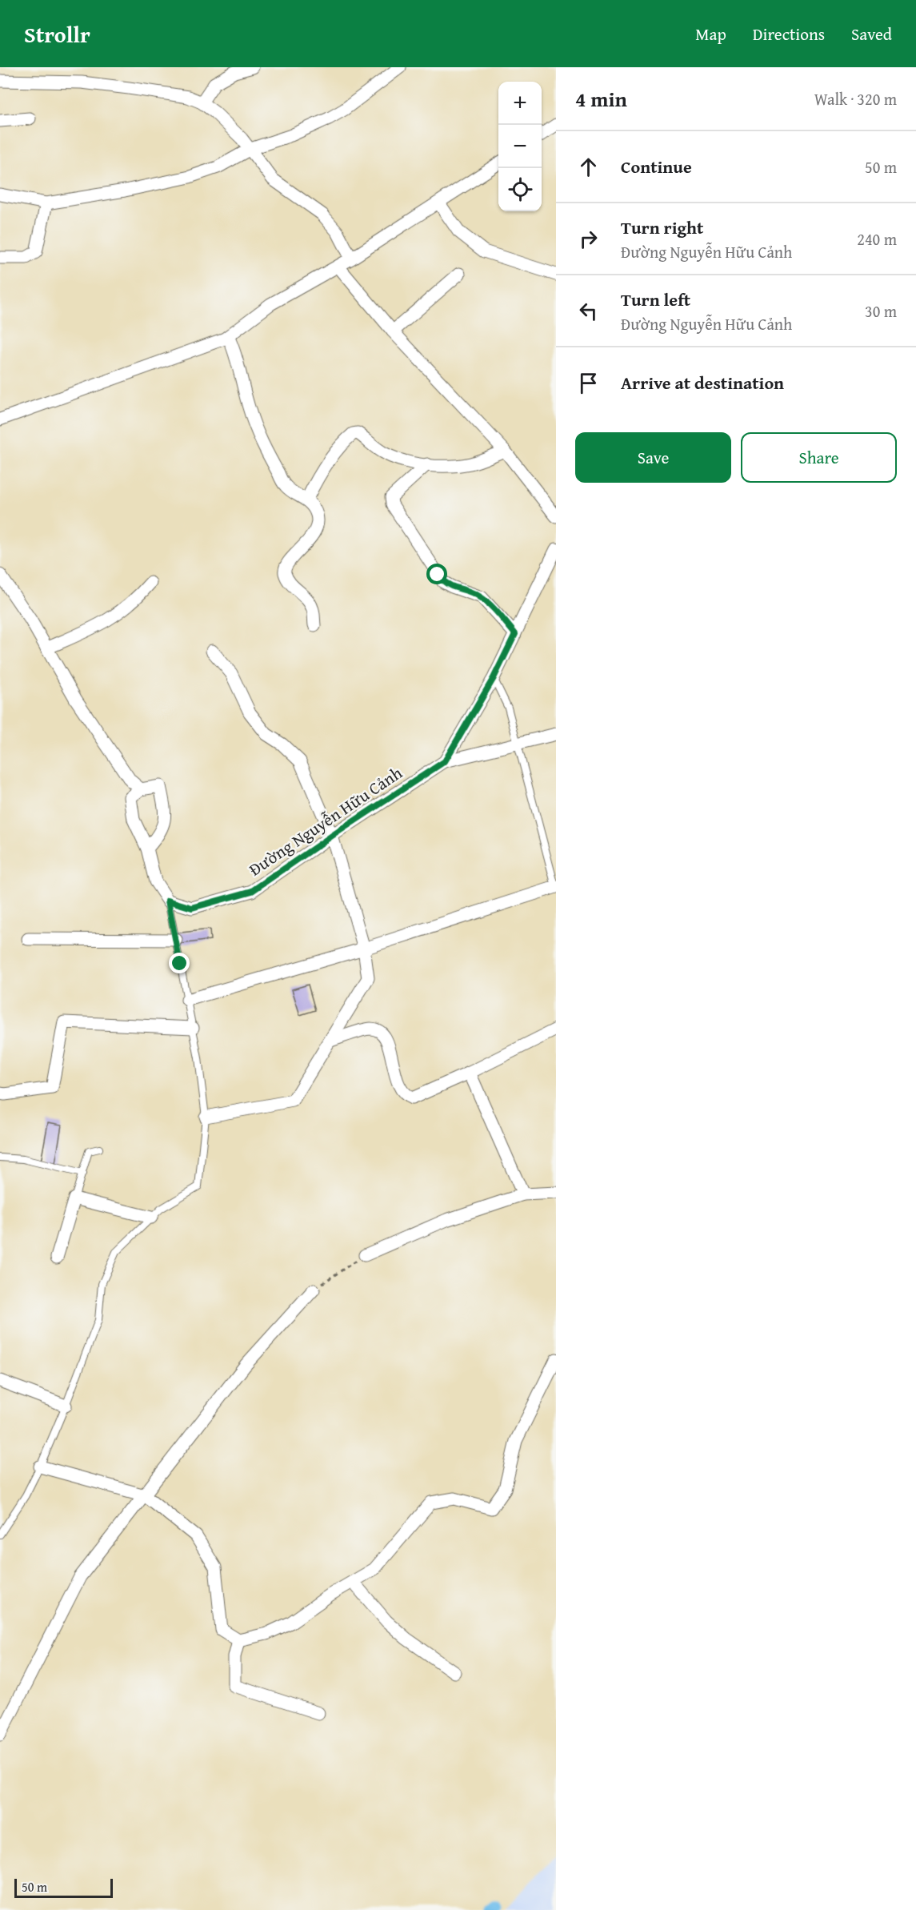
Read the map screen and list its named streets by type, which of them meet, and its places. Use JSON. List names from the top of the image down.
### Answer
{
  "streets": {
    "street": ["Đường Nguyễn Hữu Cảnh"]
  },
  "scale_bar": "50 m",
  "page": {
    "header": "Strollr",
    "nav": ["Map", "Directions", "Saved"],
    "heading": ["4 min", "Walk · 320 m"],
    "map_buttons": ["+", "−"],
    "list": [
      ["Continue", "50 m"],
      ["Turn right", "Đường Nguyễn Hữu Cảnh", "240 m"],
      ["Turn left", "Đường Nguyễn Hữu Cảnh", "30 m"],
      "Arrive at destination"
    ],
    "buttons": ["Save", "Share"],
    "scale": "50 m"
  }
}
